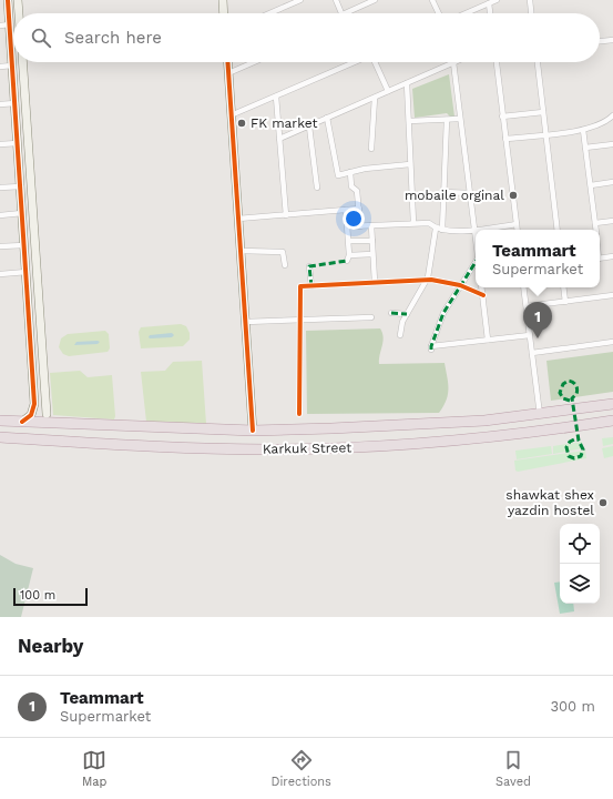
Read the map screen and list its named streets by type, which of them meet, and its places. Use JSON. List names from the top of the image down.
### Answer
{
  "streets": {
    "highway": ["Karkuk Street"]
  },
  "places": ["FK market", "mobaile orginal", "shawkat shex yazdin hostel"],
  "scale_bar": "100 m",
  "page": {
    "search": "Search here",
    "popup": ["Teammart", "Supermarket"],
    "pins": "1",
    "scale": "100 m",
    "heading": "Nearby",
    "list": [
      {
        "mark": "1",
        "name": "Teammart",
        "note": "Supermarket",
        "value": "300 m"
      }
    ],
    "nav": ["Map", "Directions", "Saved"]
  }
}
